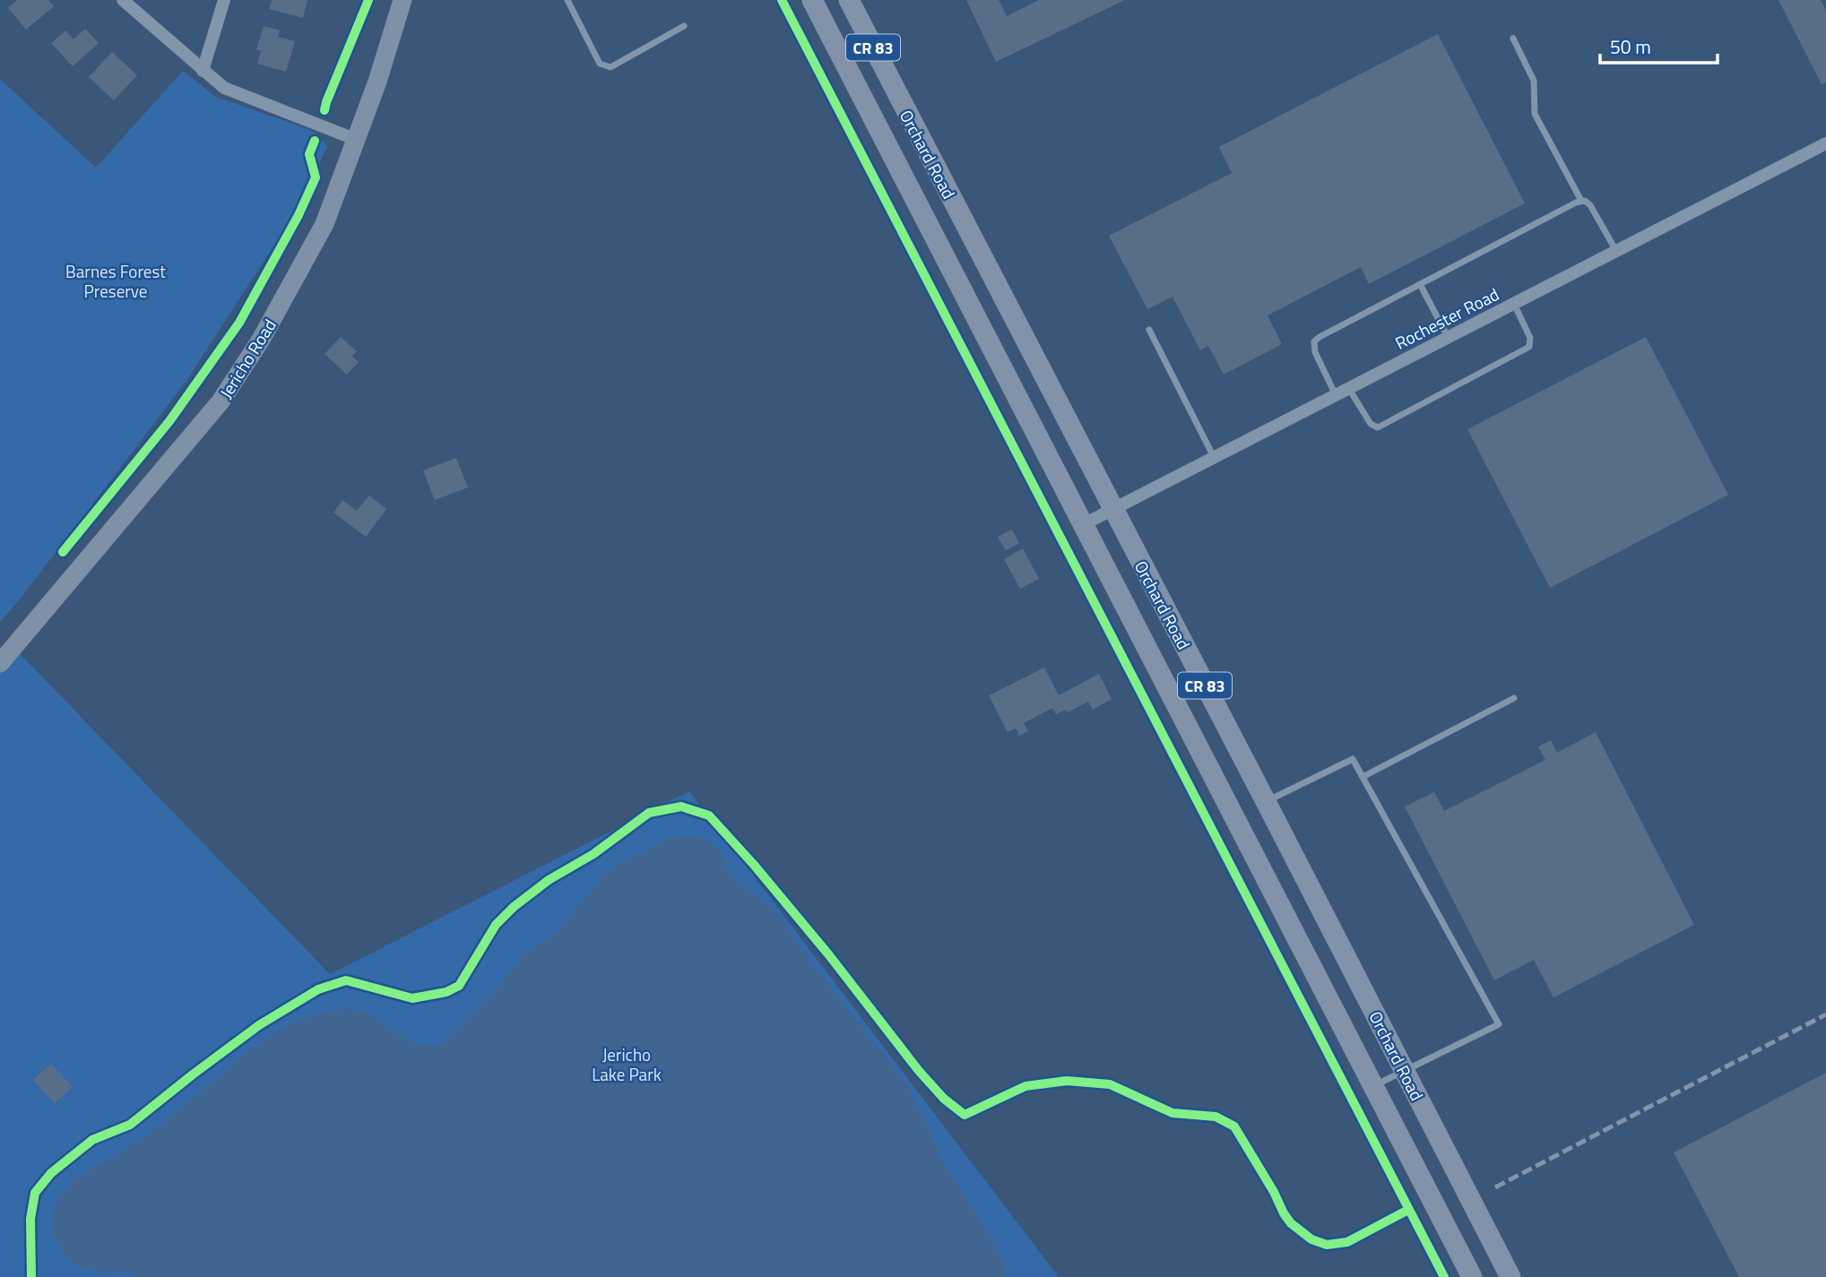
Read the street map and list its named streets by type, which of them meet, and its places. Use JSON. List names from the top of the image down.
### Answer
{
  "streets": {
    "main road": ["CR 83", "Orchard Road", "Jericho Road"],
    "street": ["Rochester Road"]
  },
  "crossings": [
    ["Orchard Road", "Rochester Road"]
  ],
  "parks": ["Barnes Forest Preserve", "Jericho Lake Park"],
  "scale_bar": "50 m"
}
